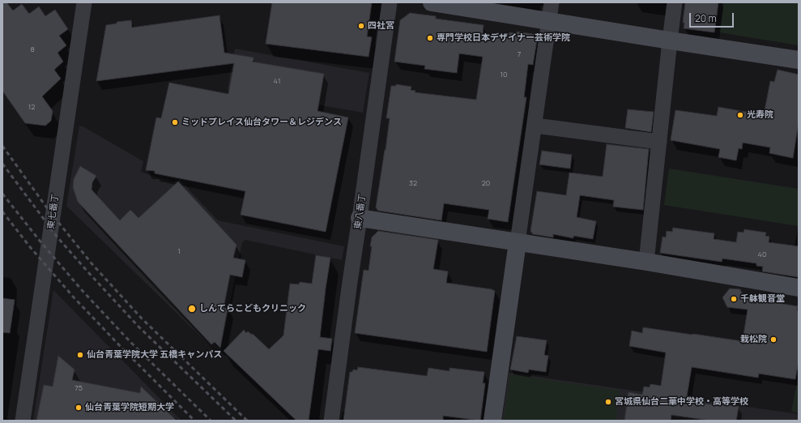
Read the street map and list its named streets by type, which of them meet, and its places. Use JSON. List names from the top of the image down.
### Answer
{
  "streets": {
    "street": ["東七番丁", "東八番丁"]
  },
  "places": [
    "四社宮",
    "専門学校日本デザイナー芸術学院",
    "光寿院",
    "ミッドプレイス仙台タワー＆レジデンス",
    "千躰観音堂",
    "しんてらこどもクリニック",
    "栽松院",
    "仙台青葉学院大学 五橋キャンパス",
    "宮城県仙台二華中学校・高等学校",
    "仙台青葉学院短期大学"
  ],
  "house_numbers": [
    "8",
    "7",
    "10",
    "41",
    "12",
    "32",
    "20",
    "1",
    "40",
    "75"
  ],
  "scale_bar": "20 m"
}
